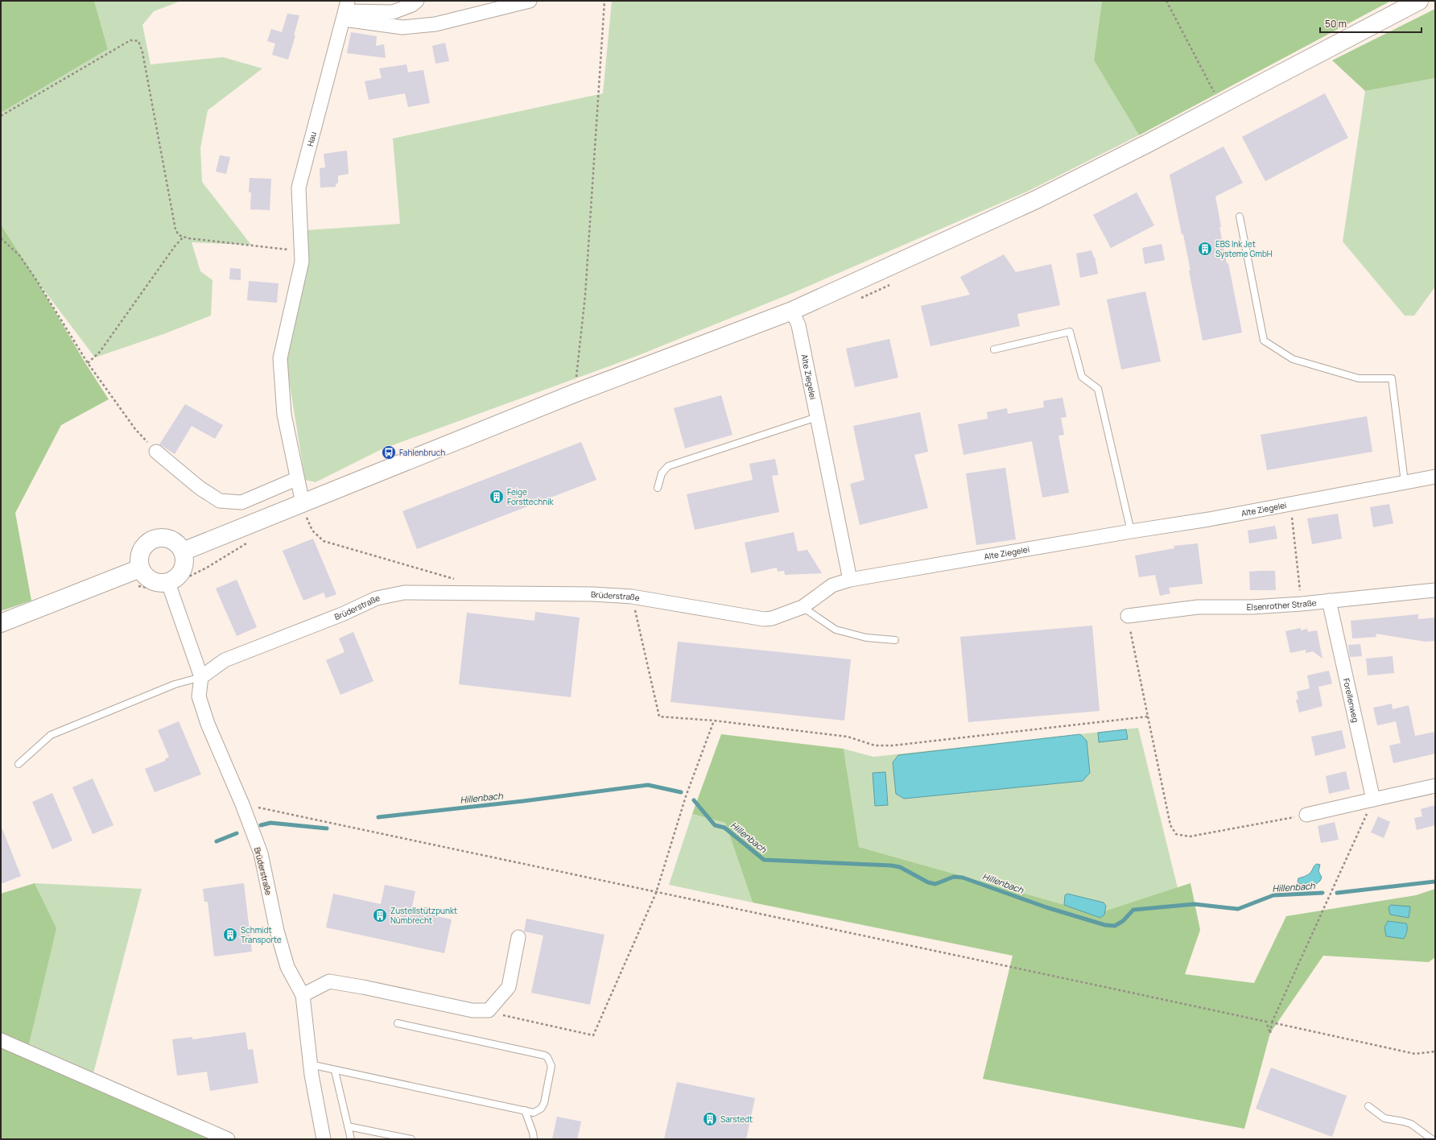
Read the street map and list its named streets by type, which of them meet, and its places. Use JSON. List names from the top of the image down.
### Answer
{
  "streets": {
    "street": [
      "Hau",
      "Alte Ziegelei",
      "Brüderstraße",
      "Elsenrother Straße",
      "Forellenweg"
    ]
  },
  "crossings": [
    ["Alte Ziegelei", "Brüderstraße"],
    ["Elsenrother Straße", "Forellenweg"]
  ],
  "water": ["Hillenbach"],
  "places": {
    "building": [
      "EBS Ink Jet Systeme GmbH",
      "Feige Forsttechnik",
      "Zustellstützpunkt Nümbrecht",
      "Schmidt Transporte",
      "Sarstedt"
    ],
    "bus stop": ["Fahlenbruch"]
  },
  "scale_bar": "50 m"
}
